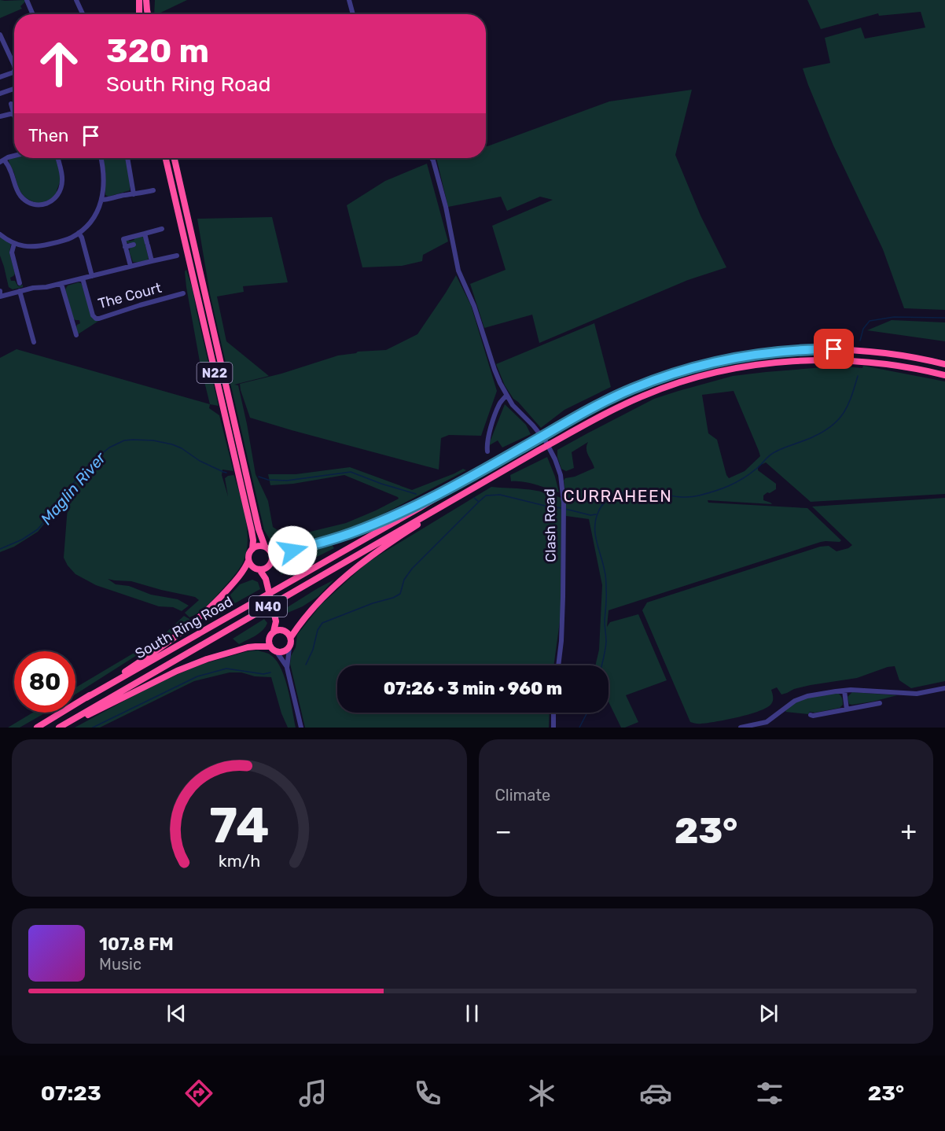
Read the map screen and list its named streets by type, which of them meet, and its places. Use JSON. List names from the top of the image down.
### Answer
{
  "streets": {
    "highway": ["N22", "N40", "South Ring Road"],
    "street": ["The Court", "Clash Road"]
  },
  "crossings": [
    ["N22", "South Ring Road"]
  ],
  "districts": ["CURRAHEEN"],
  "water": ["Maglin River"],
  "page": {
    "turn": ["320 m", "South Ring Road"],
    "then": "Then",
    "limit": "80",
    "trip": "07:26 · 3 min · 960 m",
    "tile": "Climate",
    "heat": ["−", "23°", "+"],
    "song": ["107.8 FM", "Music"],
    "tabs": ["07:23", "23°"],
    "gauge": ["74", "km/h"]
  }
}
